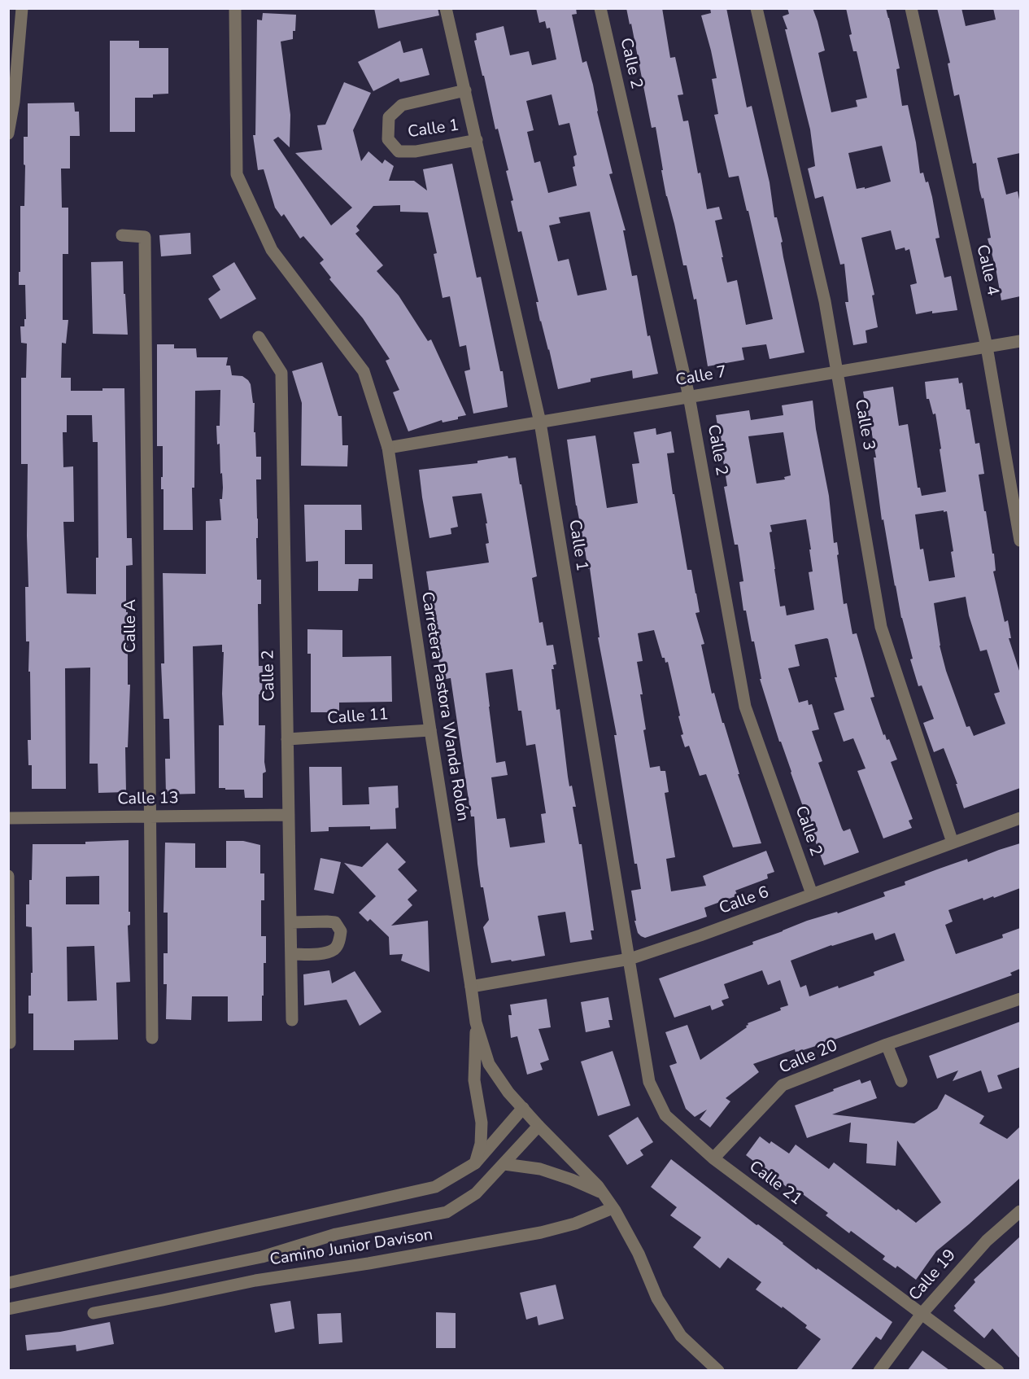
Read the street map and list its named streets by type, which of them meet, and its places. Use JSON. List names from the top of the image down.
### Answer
{
  "streets": {
    "street": [
      "Calle 2",
      "Calle 1",
      "Calle 4",
      "Calle 7",
      "Calle 3",
      "Calle A",
      "Carretera Pastora Wanda Rolón",
      "Calle 11",
      "Calle 13",
      "Calle 6",
      "Calle 20",
      "Calle 21",
      "Camino Junior Davison",
      "Calle 19"
    ]
  },
  "crossings": [
    ["Calle 2", "Calle 7"],
    ["Calle 2", "Calle 11"],
    ["Calle 2", "Calle 13"],
    ["Calle 2", "Calle 6"],
    ["Calle 1", "Calle 7"],
    ["Calle 1", "Calle 6"],
    ["Calle 1", "Calle 21"],
    ["Calle 4", "Calle 7"],
    ["Calle 7", "Calle 3"],
    ["Calle 7", "Carretera Pastora Wanda Rolón"],
    ["Calle 3", "Calle 6"],
    ["Calle A", "Calle 13"],
    ["Carretera Pastora Wanda Rolón", "Calle 11"],
    ["Carretera Pastora Wanda Rolón", "Calle 6"],
    ["Carretera Pastora Wanda Rolón", "Camino Junior Davison"],
    ["Calle 6", "Calle 21"],
    ["Calle 20", "Calle 21"],
    ["Calle 21", "Calle 19"]
  ]
}
